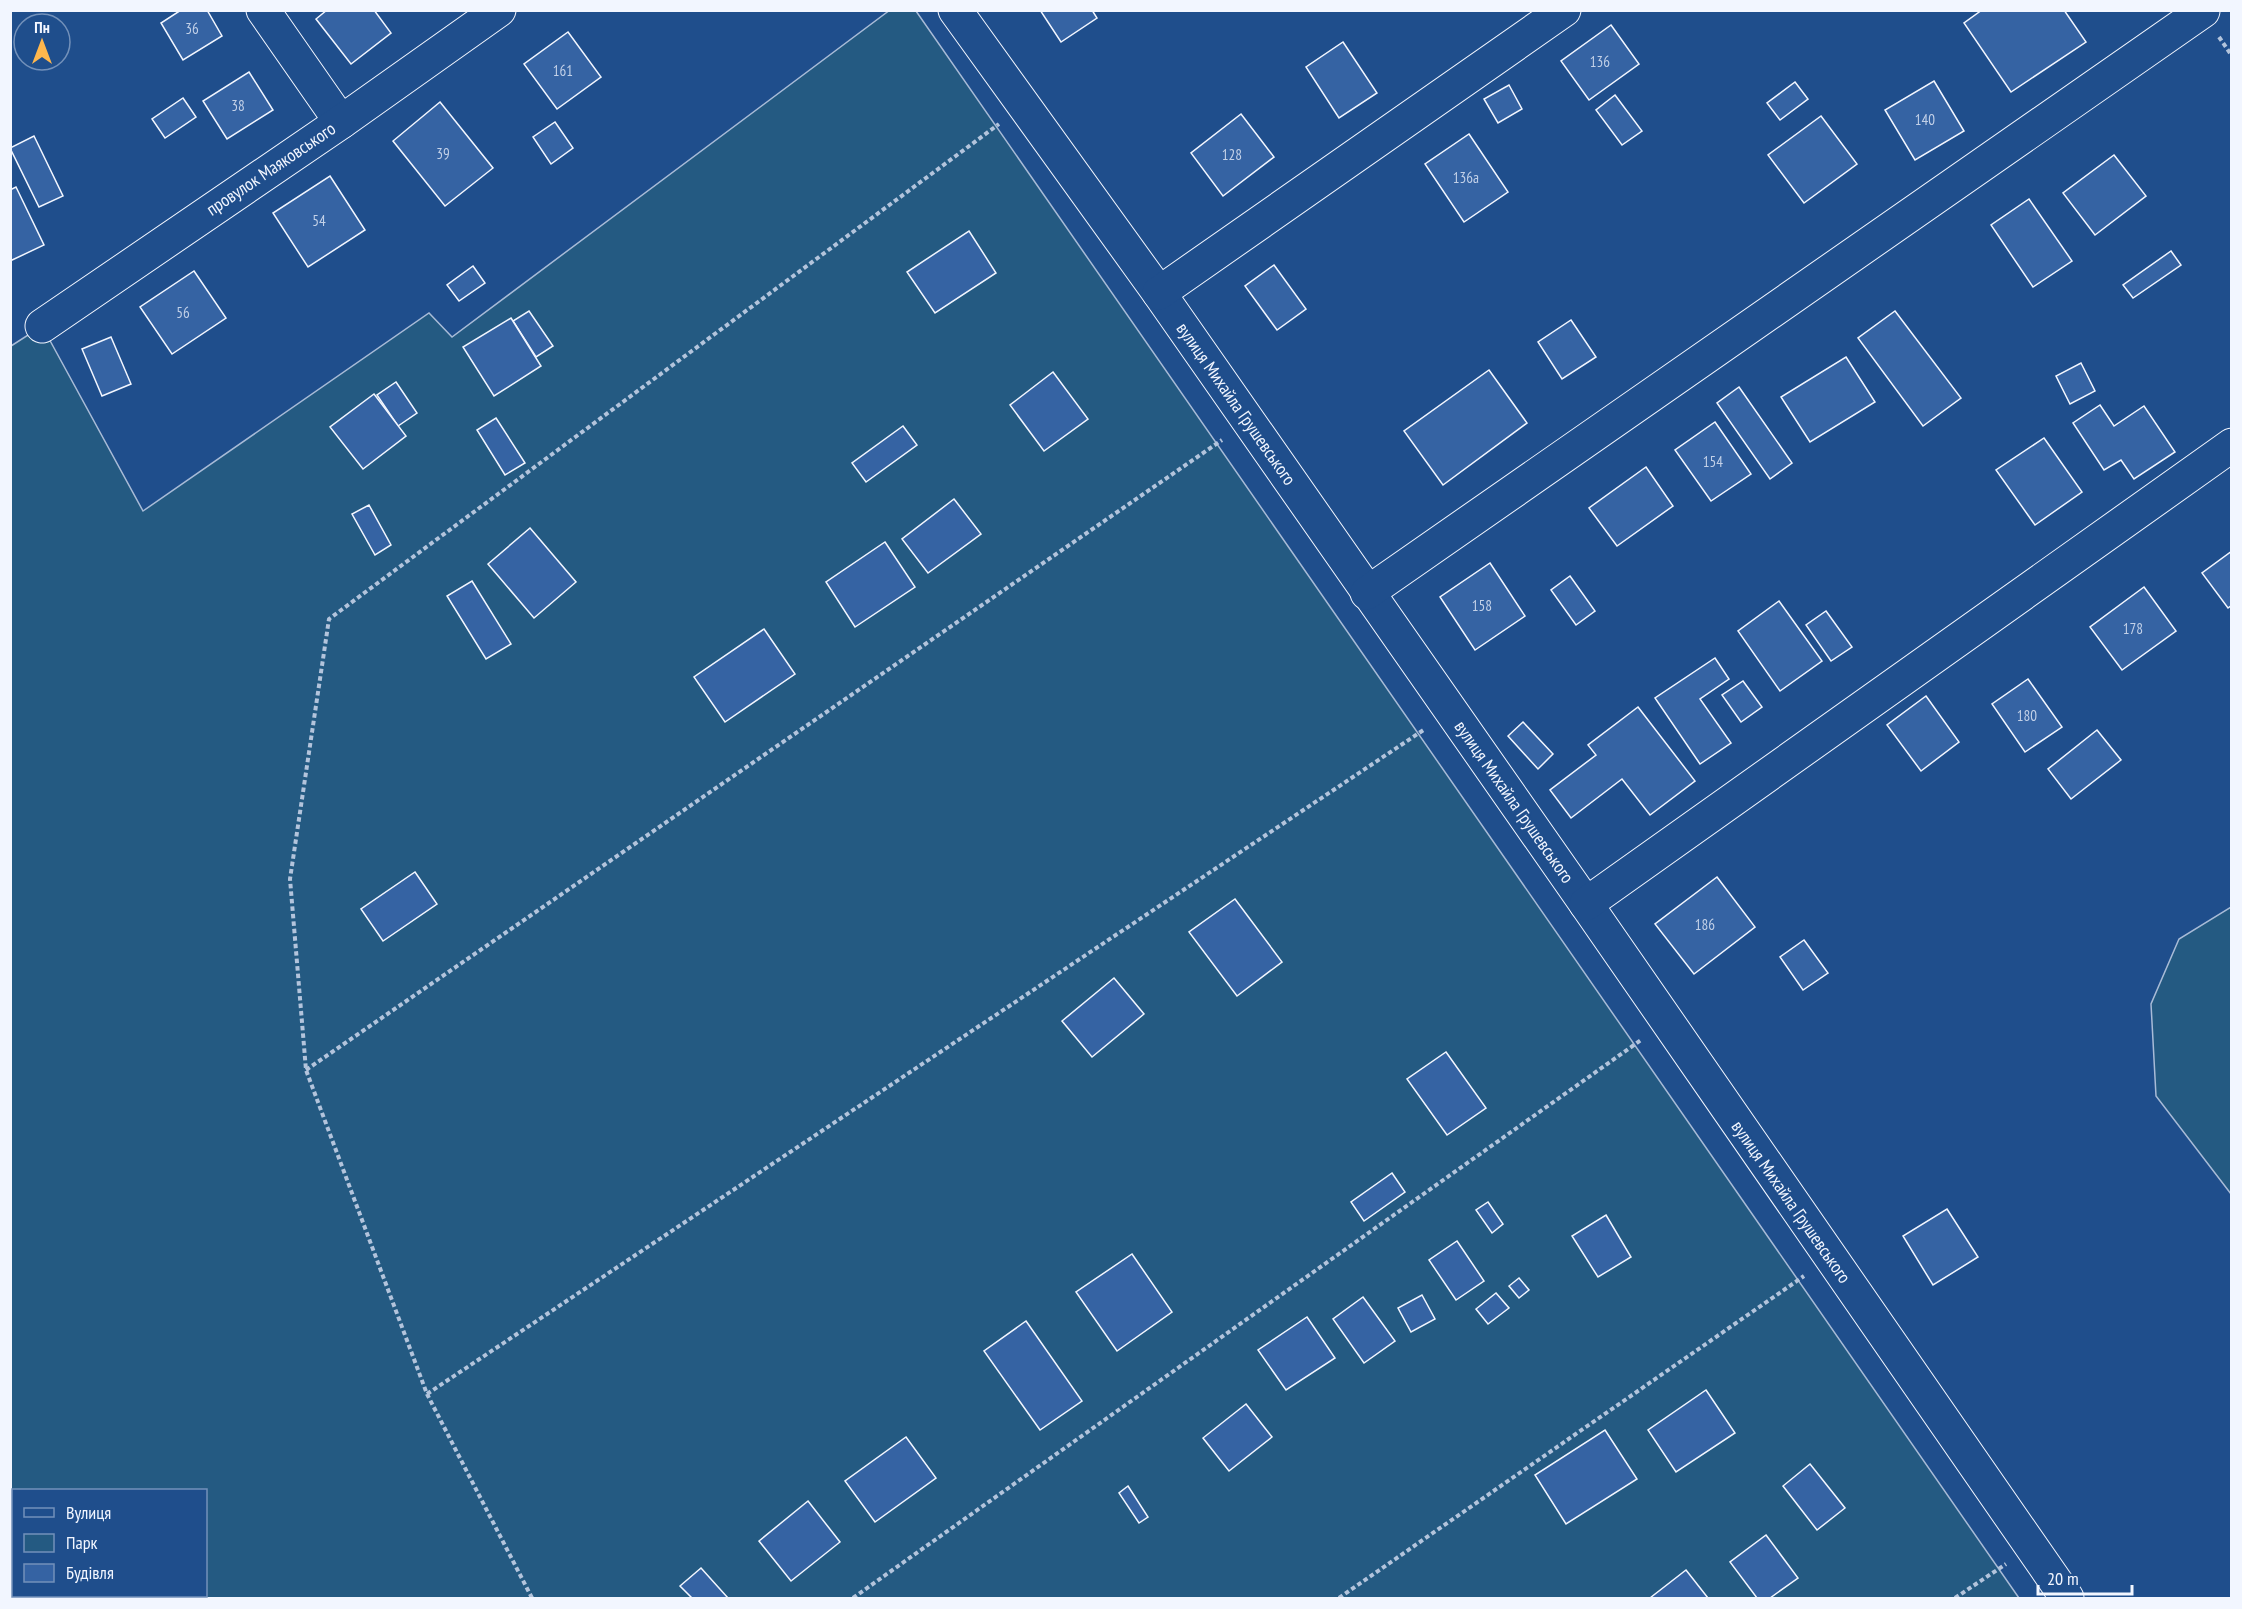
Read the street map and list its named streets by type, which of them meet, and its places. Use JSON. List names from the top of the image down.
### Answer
{
  "streets": {
    "street": ["провулок Маяковського", "вулиця Михайла Грушевського"]
  },
  "house_numbers": [
    "36",
    "136",
    "161",
    "38",
    "140",
    "39",
    "128",
    "136а",
    "54",
    "56",
    "154",
    "158",
    "178",
    "180",
    "186"
  ],
  "legend": ["Вулиця", "Парк", "Будівля"],
  "scale_bar": "20 m",
  "north": "top"
}
